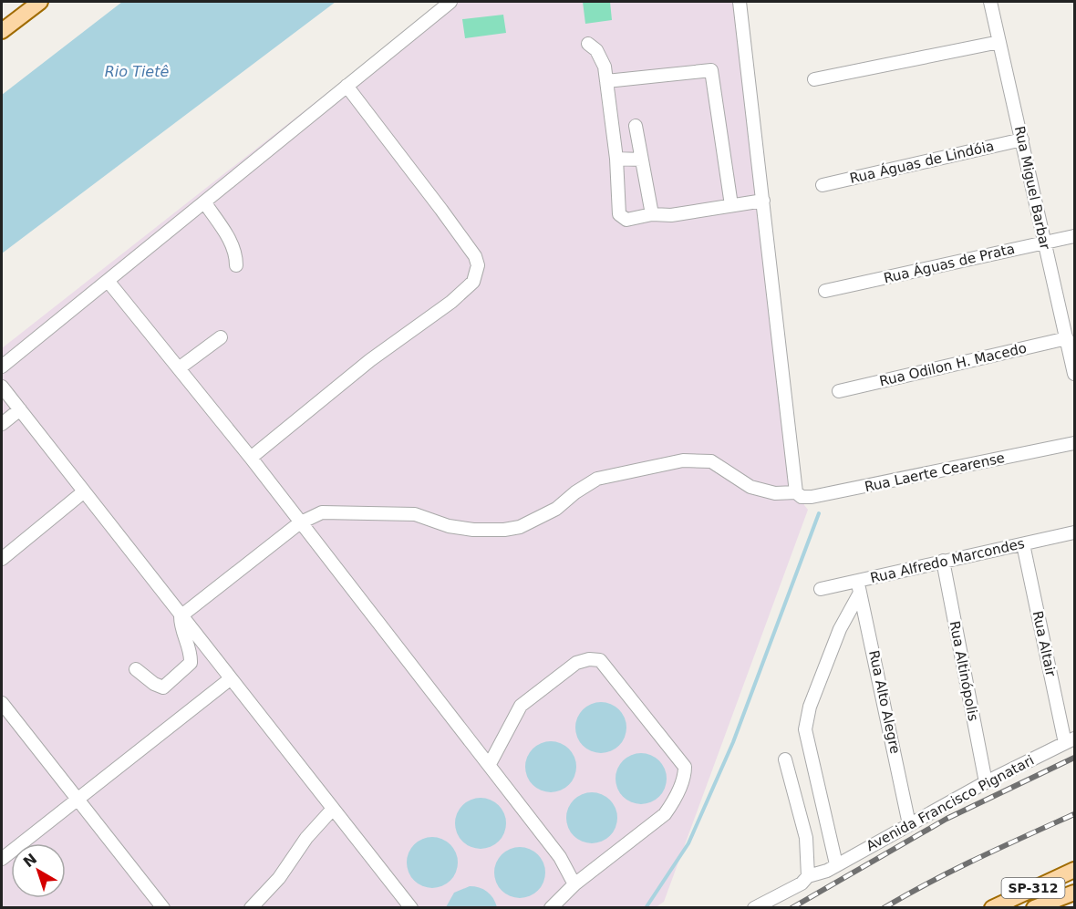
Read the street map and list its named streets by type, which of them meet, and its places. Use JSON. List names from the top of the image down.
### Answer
{
  "streets": {
    "main road": ["SP-312"],
    "street": [
      "Rua Águas de Lindóia",
      "Rua Miguel Barbar",
      "Rua Águas de Prata",
      "Rua Odilon H. Macedo",
      "Rua Laerte Cearense",
      "Rua Alfredo Marcondes",
      "Rua Altair",
      "Rua Altinópolis",
      "Rua Alto Alegre",
      "Avenida Francisco Pignatari"
    ]
  },
  "crossings": [
    ["Rua Águas de Lindóia", "Rua Miguel Barbar"],
    ["Rua Miguel Barbar", "Rua Águas de Prata"],
    ["Rua Miguel Barbar", "Rua Odilon H. Macedo"],
    ["Rua Alfredo Marcondes", "Rua Altair"],
    ["Rua Alfredo Marcondes", "Rua Altinópolis"],
    ["Rua Alfredo Marcondes", "Rua Alto Alegre"],
    ["Rua Altair", "Avenida Francisco Pignatari"],
    ["Rua Altinópolis", "Avenida Francisco Pignatari"],
    ["Rua Alto Alegre", "Avenida Francisco Pignatari"]
  ],
  "water": ["Rio Tietê"],
  "north": "top left"
}
